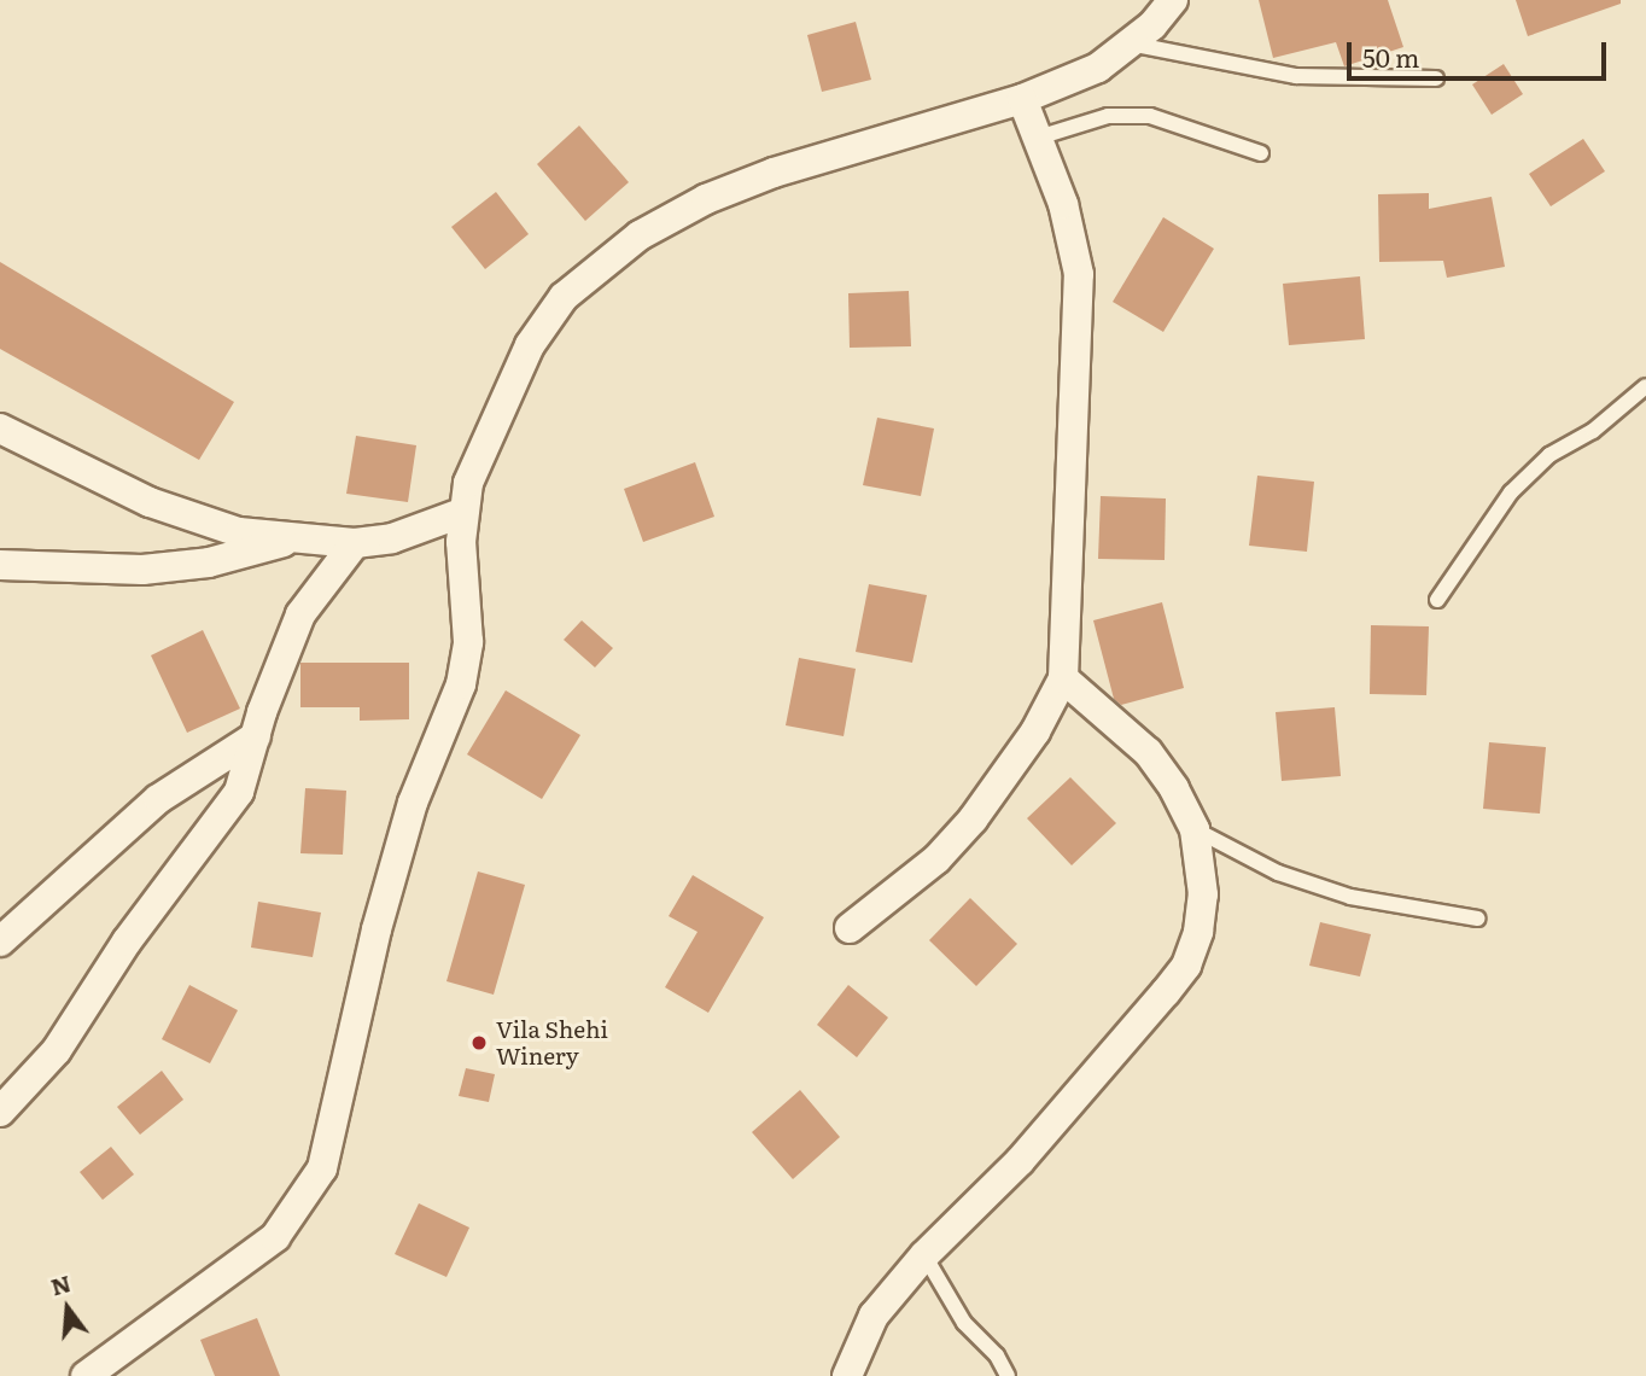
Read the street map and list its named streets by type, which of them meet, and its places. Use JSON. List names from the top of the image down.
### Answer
{
  "places": ["Vila Shehi Winery"],
  "scale_bar": "50 m",
  "north": "top"
}
